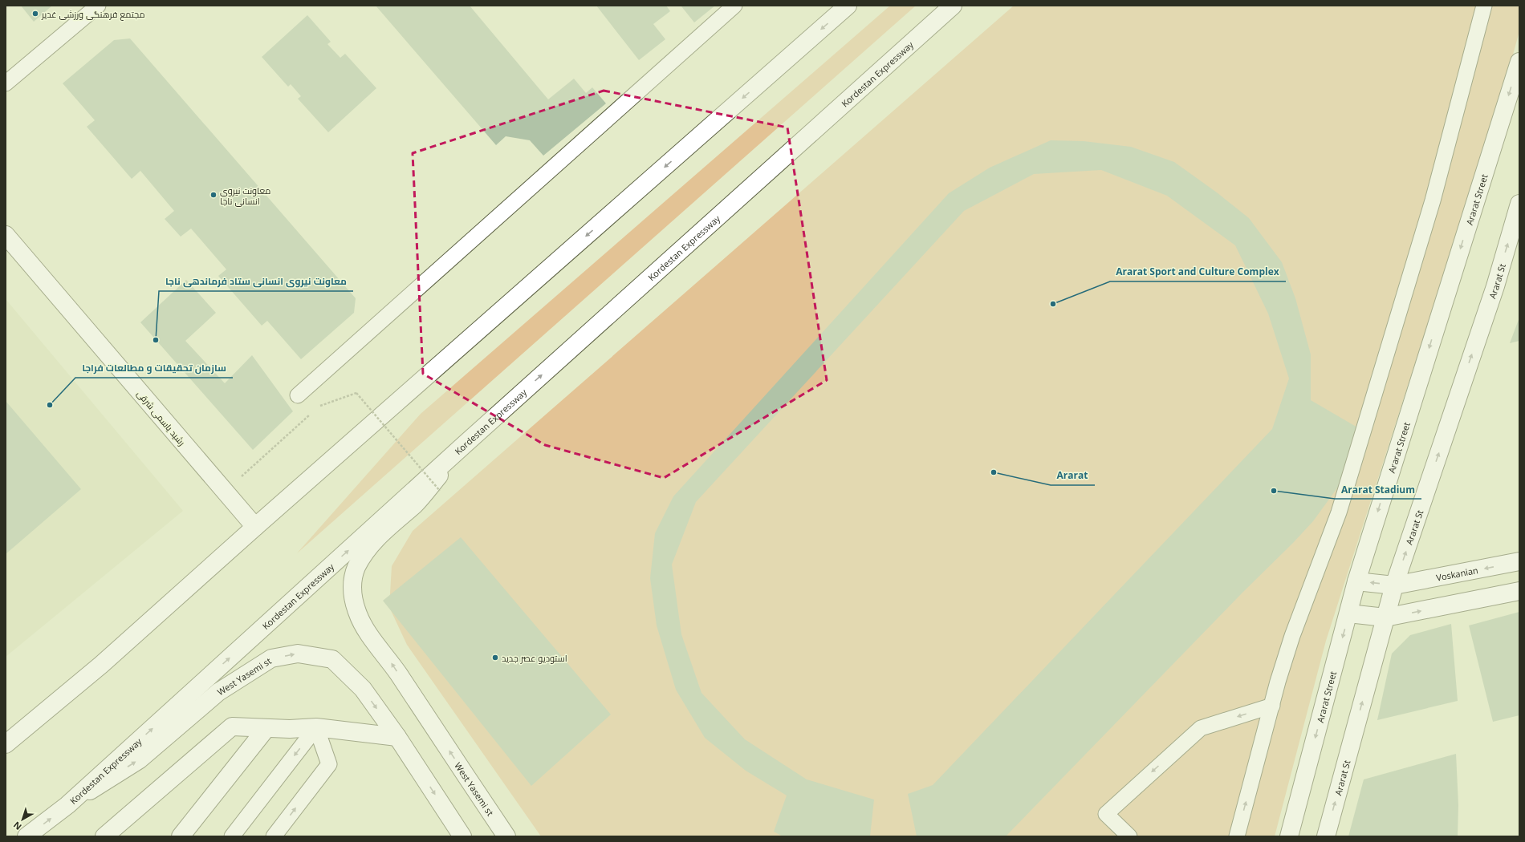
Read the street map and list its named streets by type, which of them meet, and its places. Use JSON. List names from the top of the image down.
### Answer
{
  "streets": {
    "main road": [
      "Kordestan Expressway",
      "Ararat Street",
      "Ararat St",
      "رشید یاسمی شرقی",
      "Voskanian",
      "West Yasemi st"
    ]
  },
  "crossings": [
    ["Kordestan Expressway", "West Yasemi st"],
    ["Ararat Street", "Voskanian"],
    ["Ararat St", "Voskanian"]
  ],
  "one_way": ["Ararat Street", "Ararat St"],
  "places": [
    "مجتمع فرهنگی ورزشی غدیر",
    "معاونت نیروی انسانی ناجا",
    "Ararat Sport and Culture Complex",
    "معاونت نیروی انسانی ستاد فرماندهی ناجا",
    "سازمان تحقیقات و مطالعات فراجا",
    "Ararat",
    "Ararat Stadium",
    "استودیو عصر جدید"
  ],
  "north": "bottom left"
}
